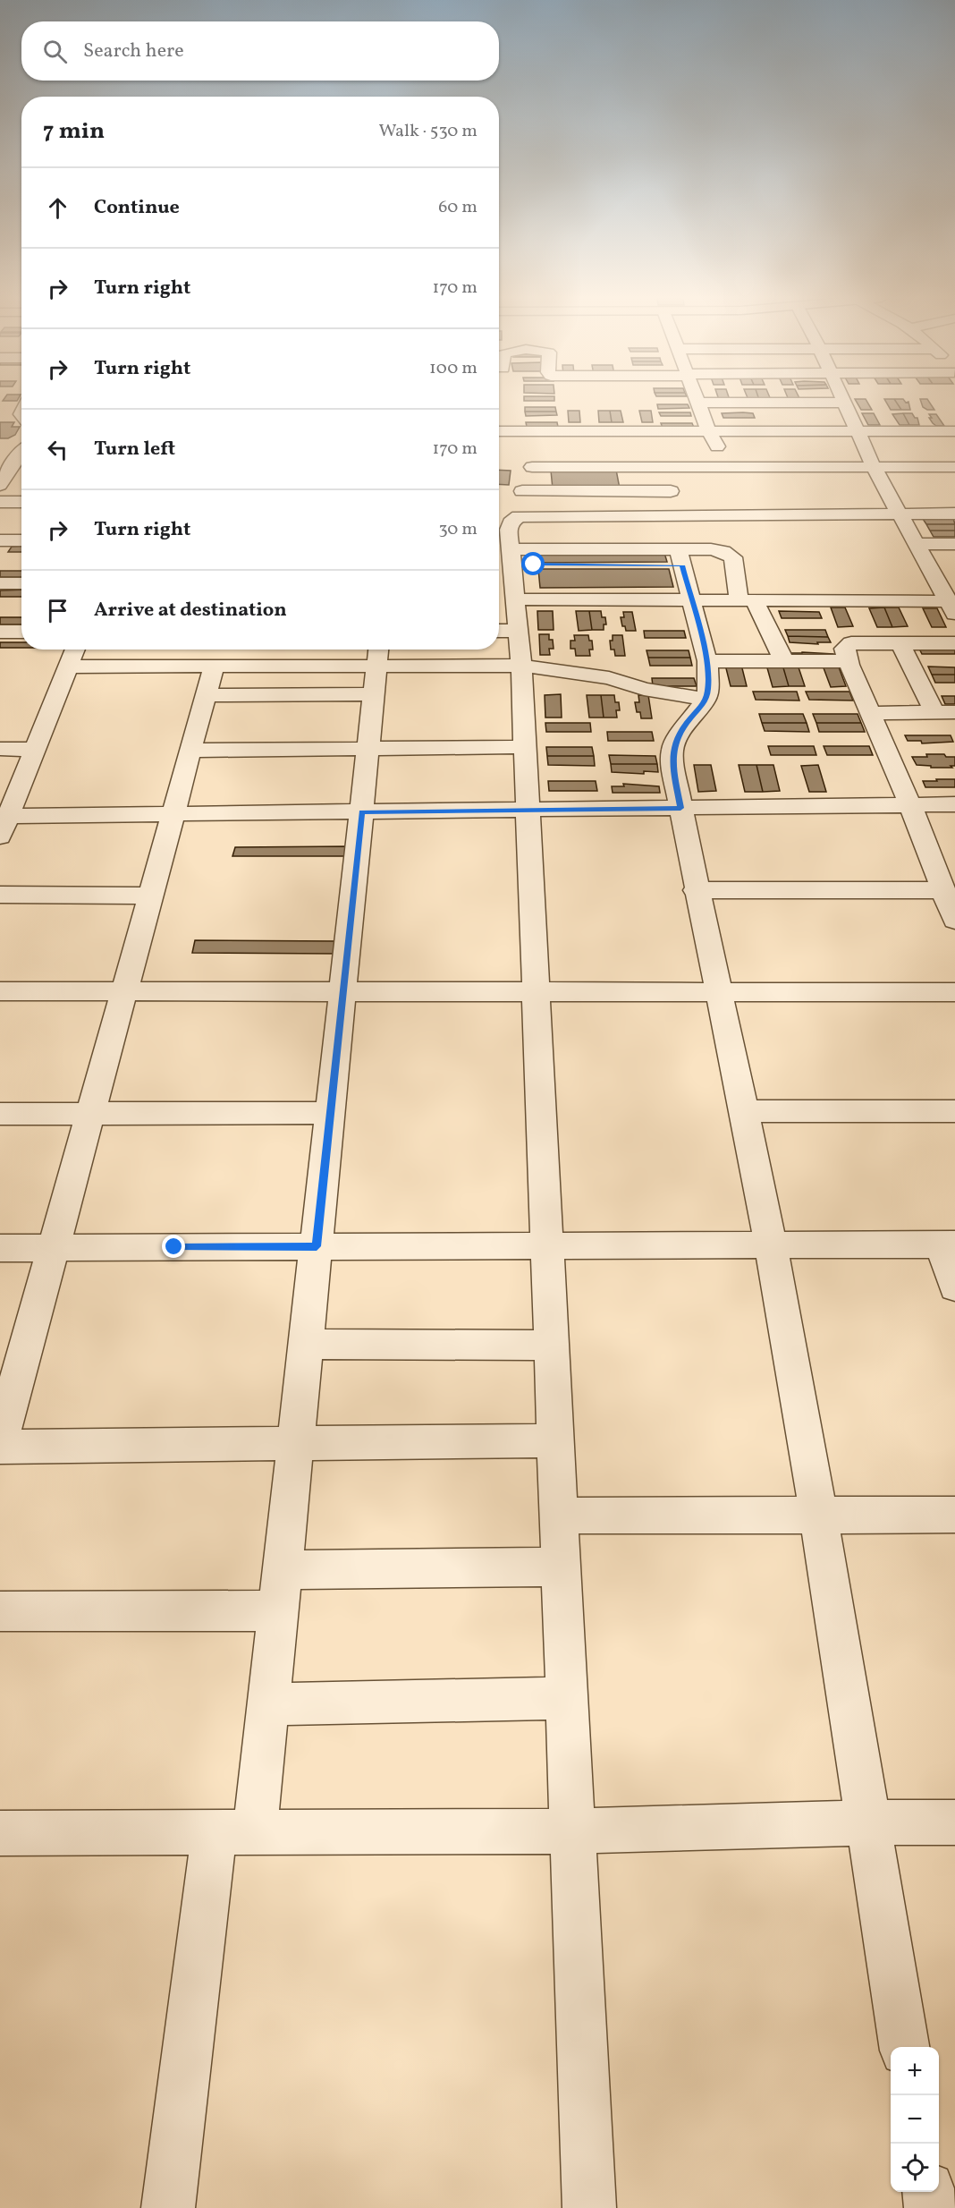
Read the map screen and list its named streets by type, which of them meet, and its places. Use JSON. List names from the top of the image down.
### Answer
{
  "page": {
    "search": "Search here",
    "heading": ["7 min", "Walk · 530 m"],
    "list": [
      ["Continue", "60 m"],
      ["Turn right", "170 m"],
      ["Turn right", "100 m"],
      ["Turn left", "170 m"],
      ["Turn right", "30 m"],
      "Arrive at destination"
    ],
    "map_buttons": ["+", "−"]
  }
}
